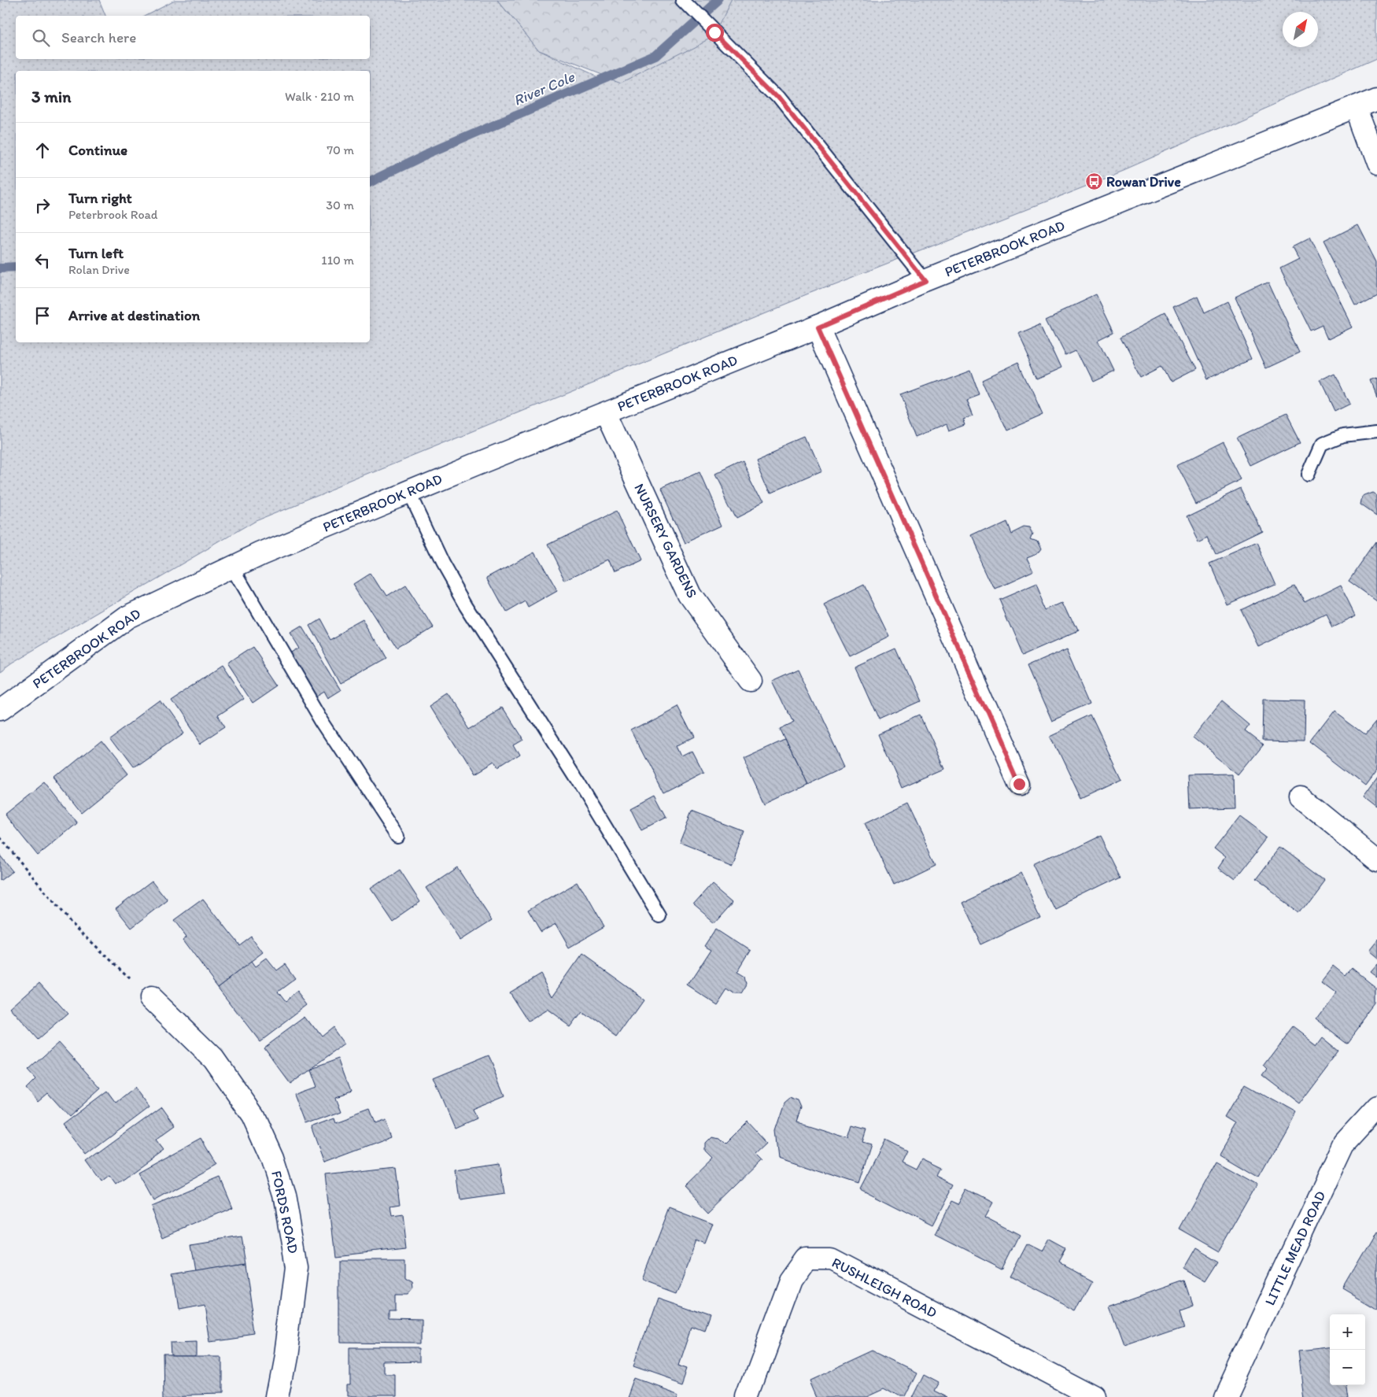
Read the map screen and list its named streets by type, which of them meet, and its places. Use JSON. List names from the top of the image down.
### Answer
{
  "streets": {
    "street": [
      "PETERBROOK ROAD",
      "NURSERY GARDENS",
      "FORDS ROAD",
      "LITTLE MEAD ROAD",
      "RUSHLEIGH ROAD"
    ]
  },
  "crossings": [
    ["PETERBROOK ROAD", "NURSERY GARDENS"]
  ],
  "water": ["River Cole"],
  "places": {
    "bus stop": ["Rowan Drive"]
  },
  "north": "top right",
  "page": {
    "search": "Search here",
    "heading": ["3 min", "Walk · 210 m"],
    "list": [
      ["Continue", "70 m"],
      ["Turn right", "Peterbrook Road", "30 m"],
      ["Turn left", "Rolan Drive", "110 m"],
      "Arrive at destination"
    ],
    "map_buttons": ["+", "−"]
  }
}
